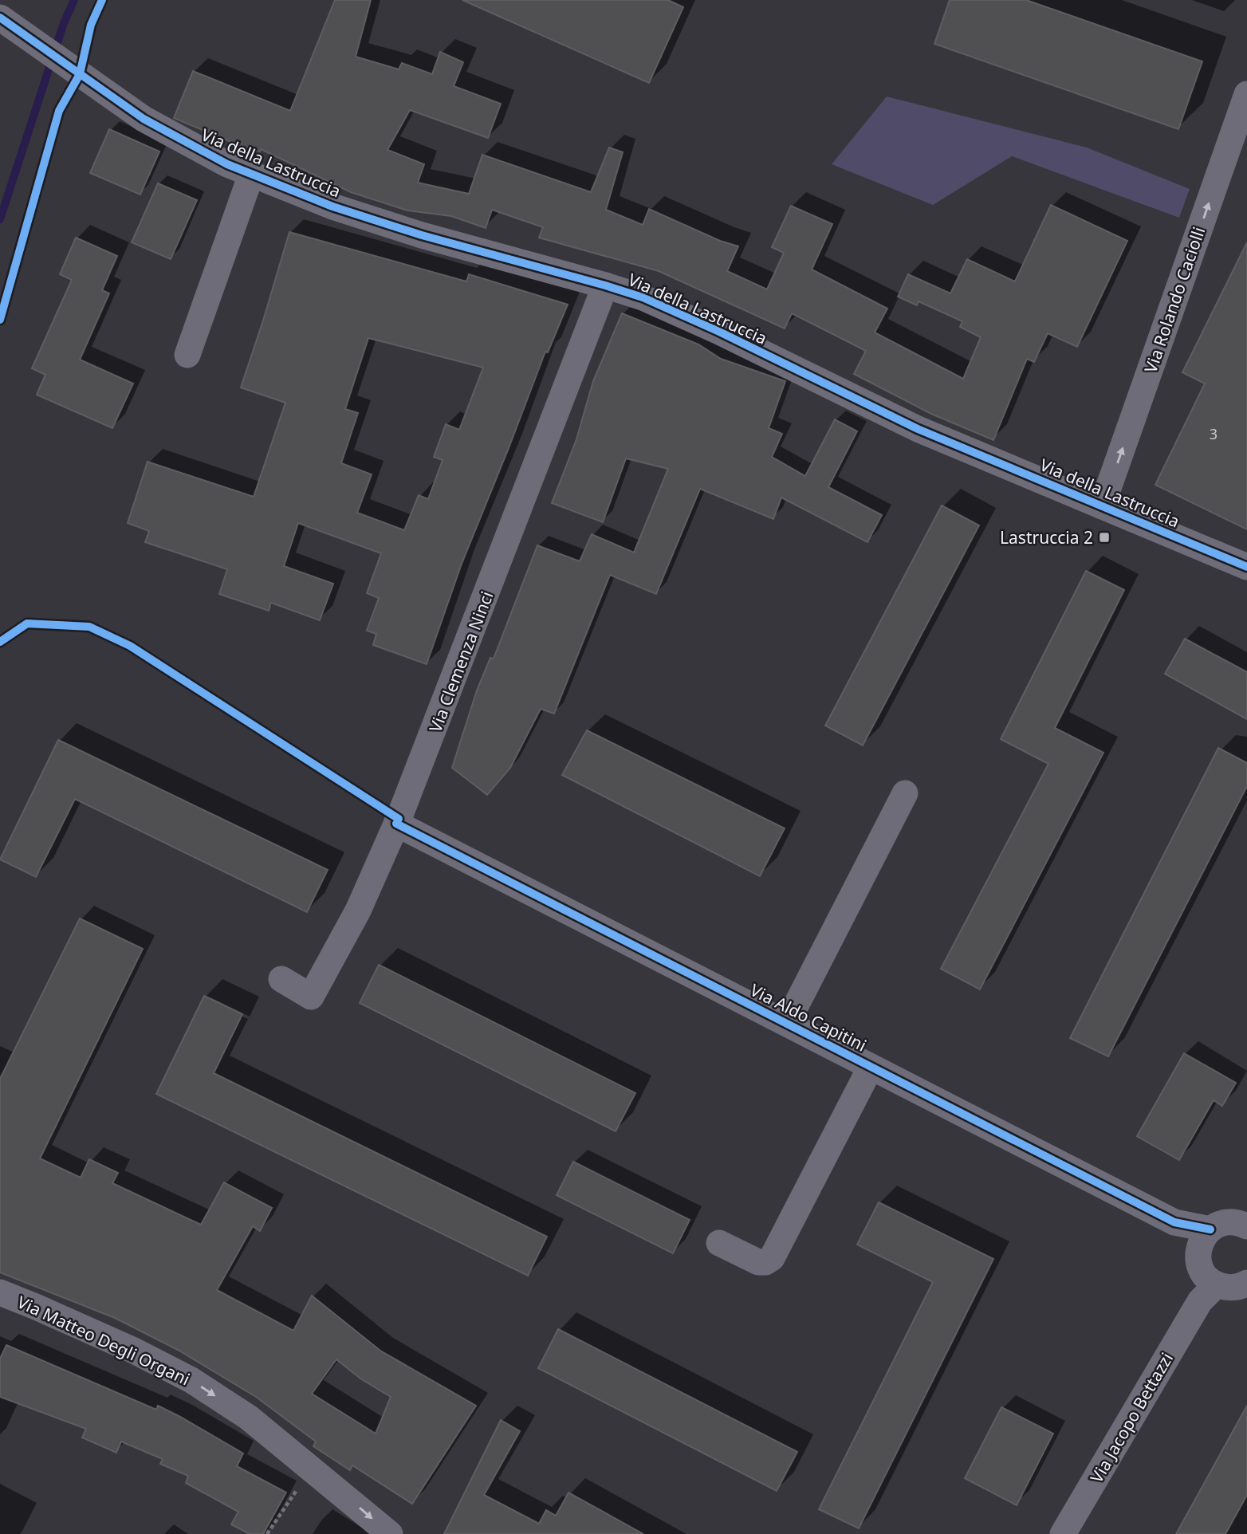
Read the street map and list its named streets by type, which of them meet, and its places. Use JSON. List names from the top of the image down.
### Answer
{
  "streets": {
    "street": [
      "Via della Lastruccia",
      "Via Rolando Caciolli",
      "Via Clemenza Ninci",
      "Via Aldo Capitini",
      "Via Matteo Degli Organi",
      "Via Jacopo Bettazzi"
    ]
  },
  "crossings": [
    ["Via della Lastruccia", "Via Rolando Caciolli"],
    ["Via della Lastruccia", "Via Clemenza Ninci"],
    ["Via Clemenza Ninci", "Via Aldo Capitini"],
    ["Via Aldo Capitini", "Via Jacopo Bettazzi"]
  ],
  "one_way": ["Via Rolando Caciolli", "Via Matteo Degli Organi"],
  "places": {
    "transit": ["Lastruccia 2"]
  },
  "house_numbers": ["3"]
}
